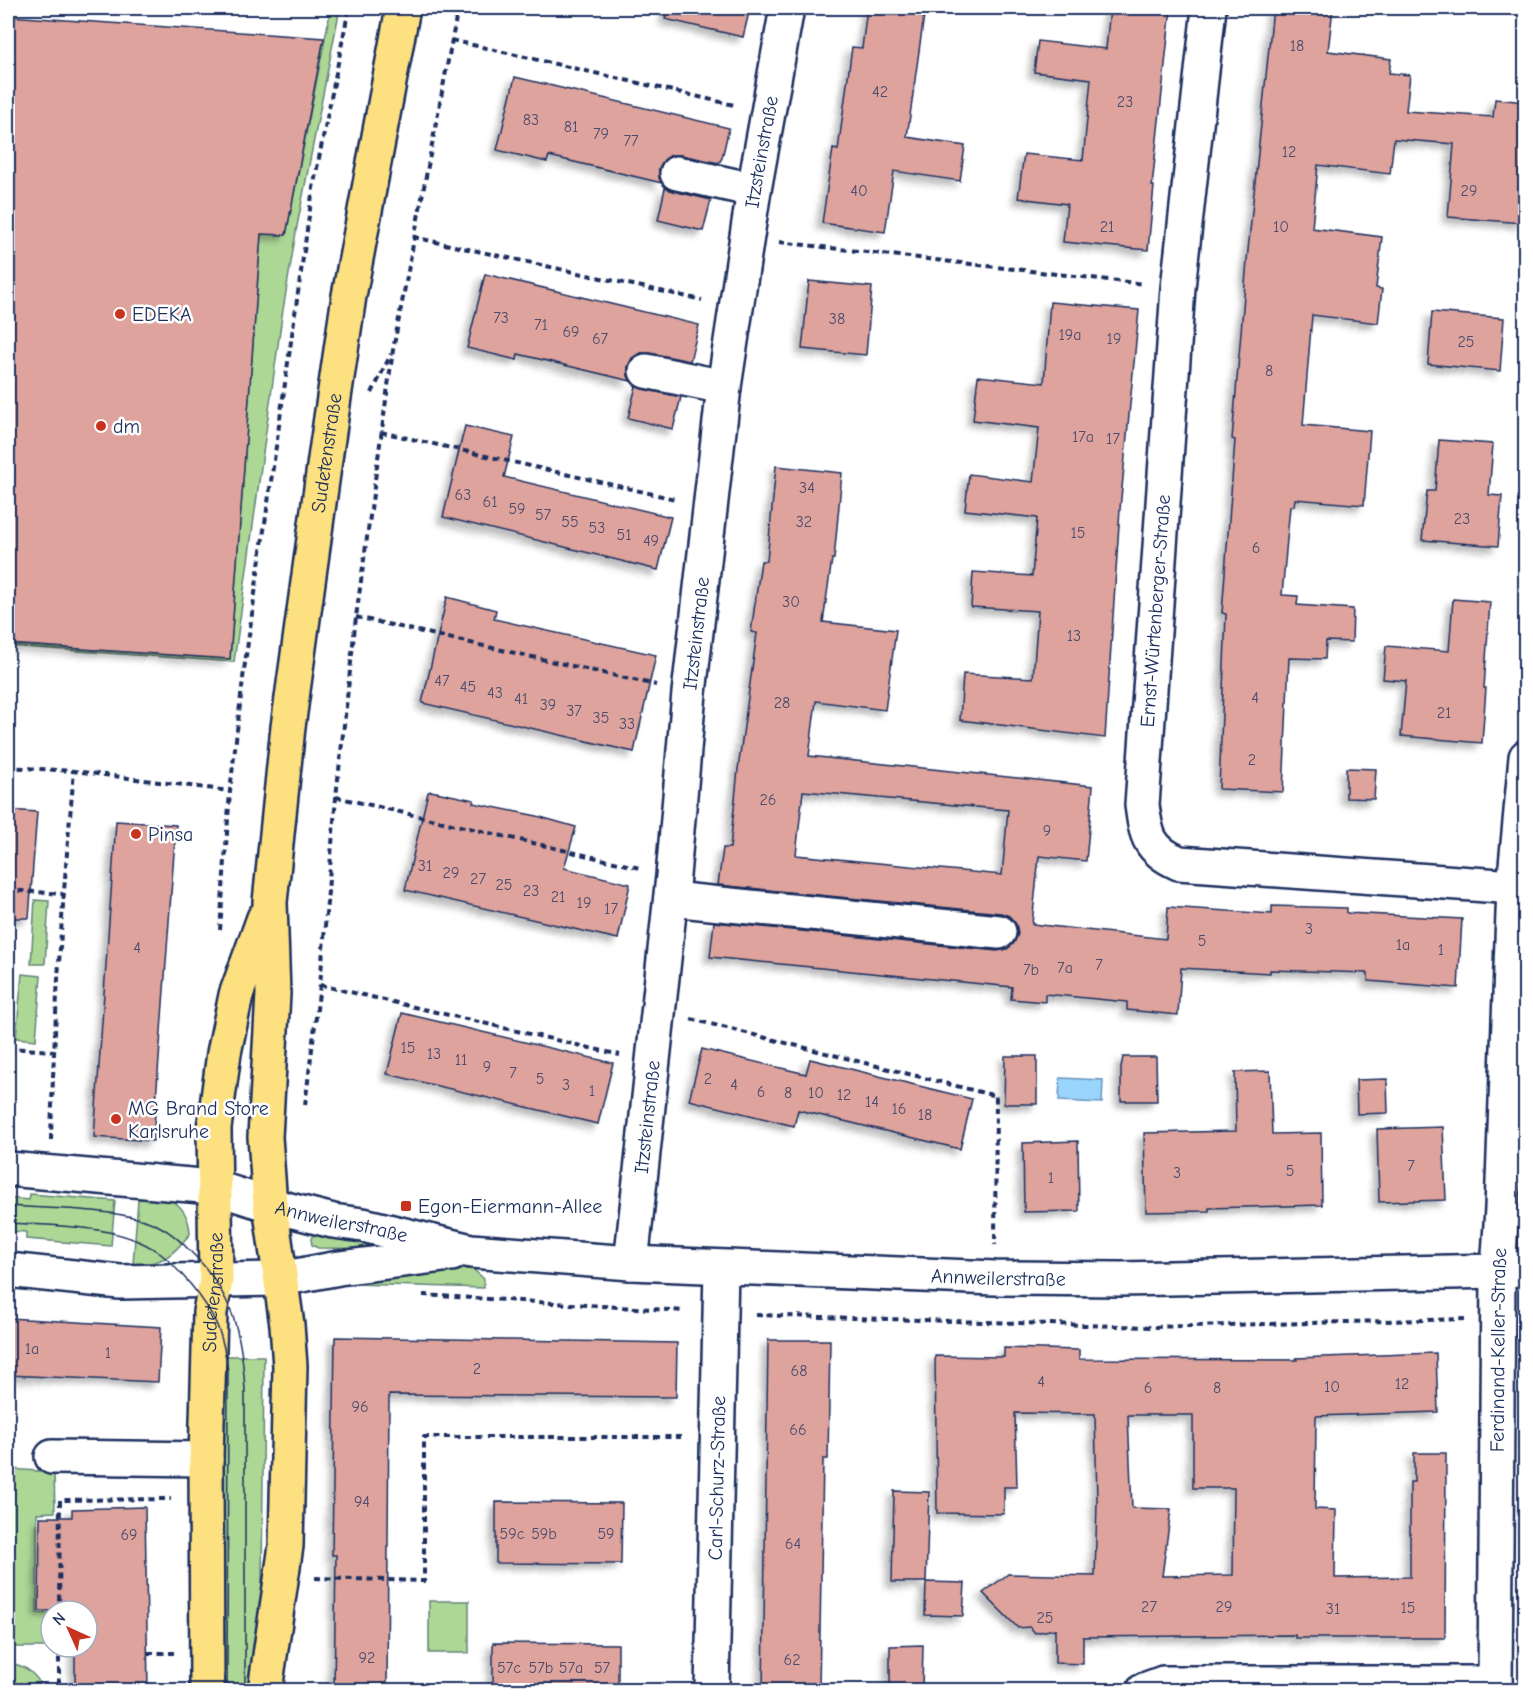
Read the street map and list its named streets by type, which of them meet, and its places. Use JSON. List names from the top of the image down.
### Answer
{
  "streets": {
    "main road": ["Sudetenstraße"],
    "street": [
      "Itzsteinstraße",
      "Ernst-Würtenberger-Straße",
      "Annweilerstraße",
      "Ferdinand-Keller-Straße",
      "Carl-Schurz-Straße"
    ]
  },
  "crossings": [
    ["Itzsteinstraße", "Annweilerstraße"],
    ["Sudetenstraße", "Annweilerstraße"],
    ["Ernst-Würtenberger-Straße", "Ferdinand-Keller-Straße"],
    ["Annweilerstraße", "Ferdinand-Keller-Straße"],
    ["Annweilerstraße", "Carl-Schurz-Straße"]
  ],
  "places": {
    "other": [
      "EDEKA",
      "dm",
      "Pinsa",
      "MG Brand Store Karlsruhe"
    ],
    "transit": ["Egon-Eiermann-Allee"]
  },
  "house_numbers": [
    "18",
    "42",
    "23",
    "83",
    "81",
    "79",
    "77",
    "12",
    "40",
    "29",
    "21",
    "10",
    "73",
    "38",
    "71",
    "69",
    "19a",
    "67",
    "19",
    "25",
    "8",
    "17a",
    "17",
    "34",
    "63",
    "61",
    "59",
    "57",
    "23",
    "55",
    "32",
    "53",
    "15",
    "51",
    "49",
    "6",
    "30",
    "13",
    "47",
    "45",
    "43",
    "4",
    "41",
    "28",
    "39",
    "37",
    "21",
    "35",
    "33",
    "2",
    "26",
    "9",
    "31",
    "29",
    "27",
    "25",
    "23",
    "21",
    "19",
    "17",
    "3",
    "5",
    "1a",
    "4",
    "1",
    "7",
    "7a",
    "7b",
    "15",
    "13",
    "11",
    "9",
    "7",
    "5",
    "2",
    "3",
    "4",
    "1",
    "6",
    "8",
    "10",
    "12",
    "14",
    "16",
    "18",
    "7",
    "5",
    "3",
    "1",
    "1a",
    "1",
    "2",
    "68",
    "4",
    "12",
    "10",
    "6",
    "8",
    "96",
    "66",
    "94",
    "59c",
    "59b",
    "59",
    "69",
    "64",
    "27",
    "29",
    "15",
    "31",
    "25",
    "92",
    "62",
    "57c",
    "57b",
    "57a",
    "57"
  ],
  "north": "top left"
}
